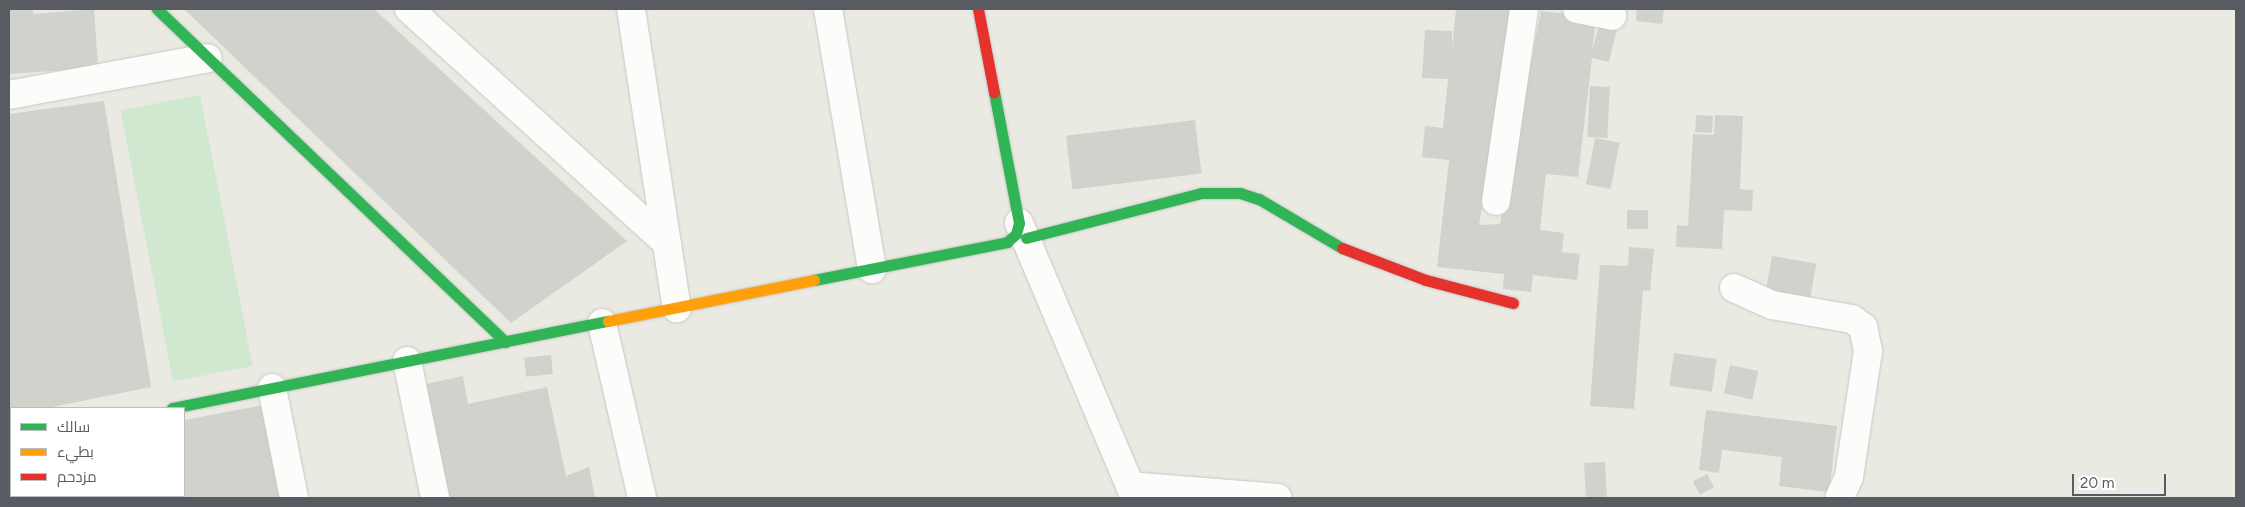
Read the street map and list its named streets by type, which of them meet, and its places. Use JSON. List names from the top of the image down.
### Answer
{
  "legend": ["سالك", "بطيء", "مزدحم"],
  "scale_bar": "20 m"
}
